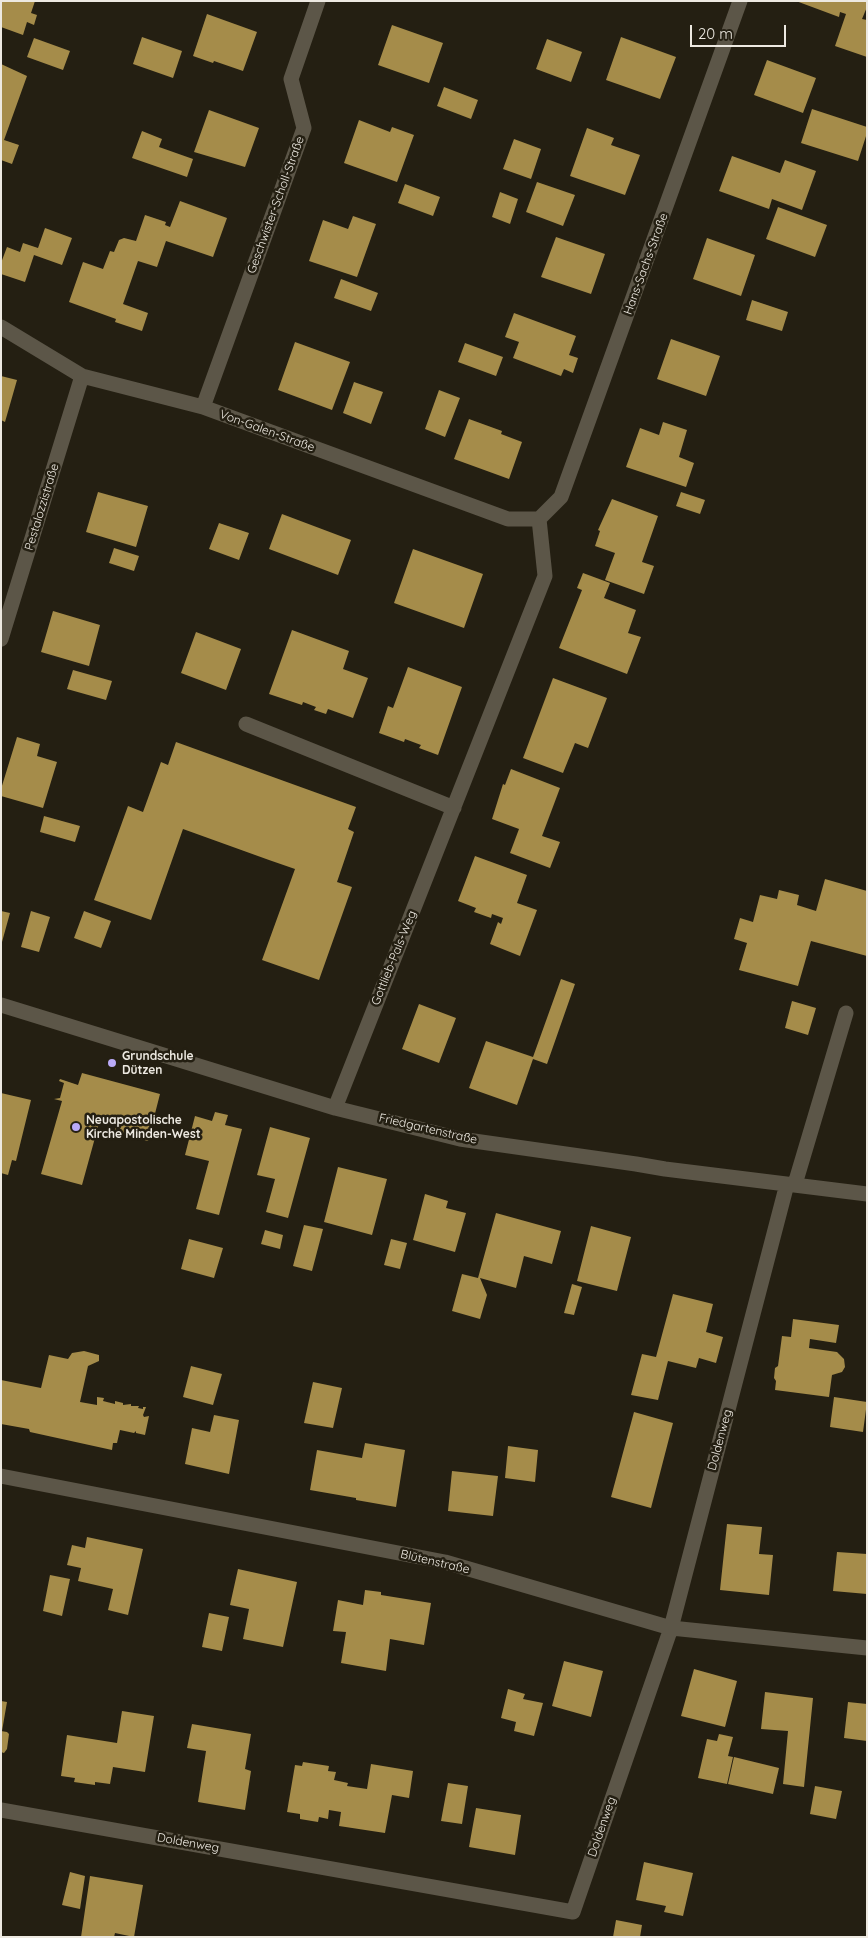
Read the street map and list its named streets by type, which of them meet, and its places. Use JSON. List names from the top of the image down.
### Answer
{
  "streets": {
    "street": [
      "Geschwister-Scholl-Straße",
      "Hans-Sachs-Straße",
      "Von-Galen-Straße",
      "Pestalozzistraße",
      "Gottlieb-Pals-Weg",
      "Friedgartenstraße",
      "Doldenweg",
      "Blütenstraße"
    ]
  },
  "crossings": [
    ["Geschwister-Scholl-Straße", "Von-Galen-Straße"],
    ["Hans-Sachs-Straße", "Von-Galen-Straße"],
    ["Hans-Sachs-Straße", "Gottlieb-Pals-Weg"],
    ["Von-Galen-Straße", "Pestalozzistraße"],
    ["Von-Galen-Straße", "Gottlieb-Pals-Weg"],
    ["Gottlieb-Pals-Weg", "Friedgartenstraße"],
    ["Friedgartenstraße", "Doldenweg"],
    ["Doldenweg", "Blütenstraße"]
  ],
  "places": ["Grundschule Dützen", "Neuapostolische Kirche Minden-West"],
  "scale_bar": "20 m"
}
